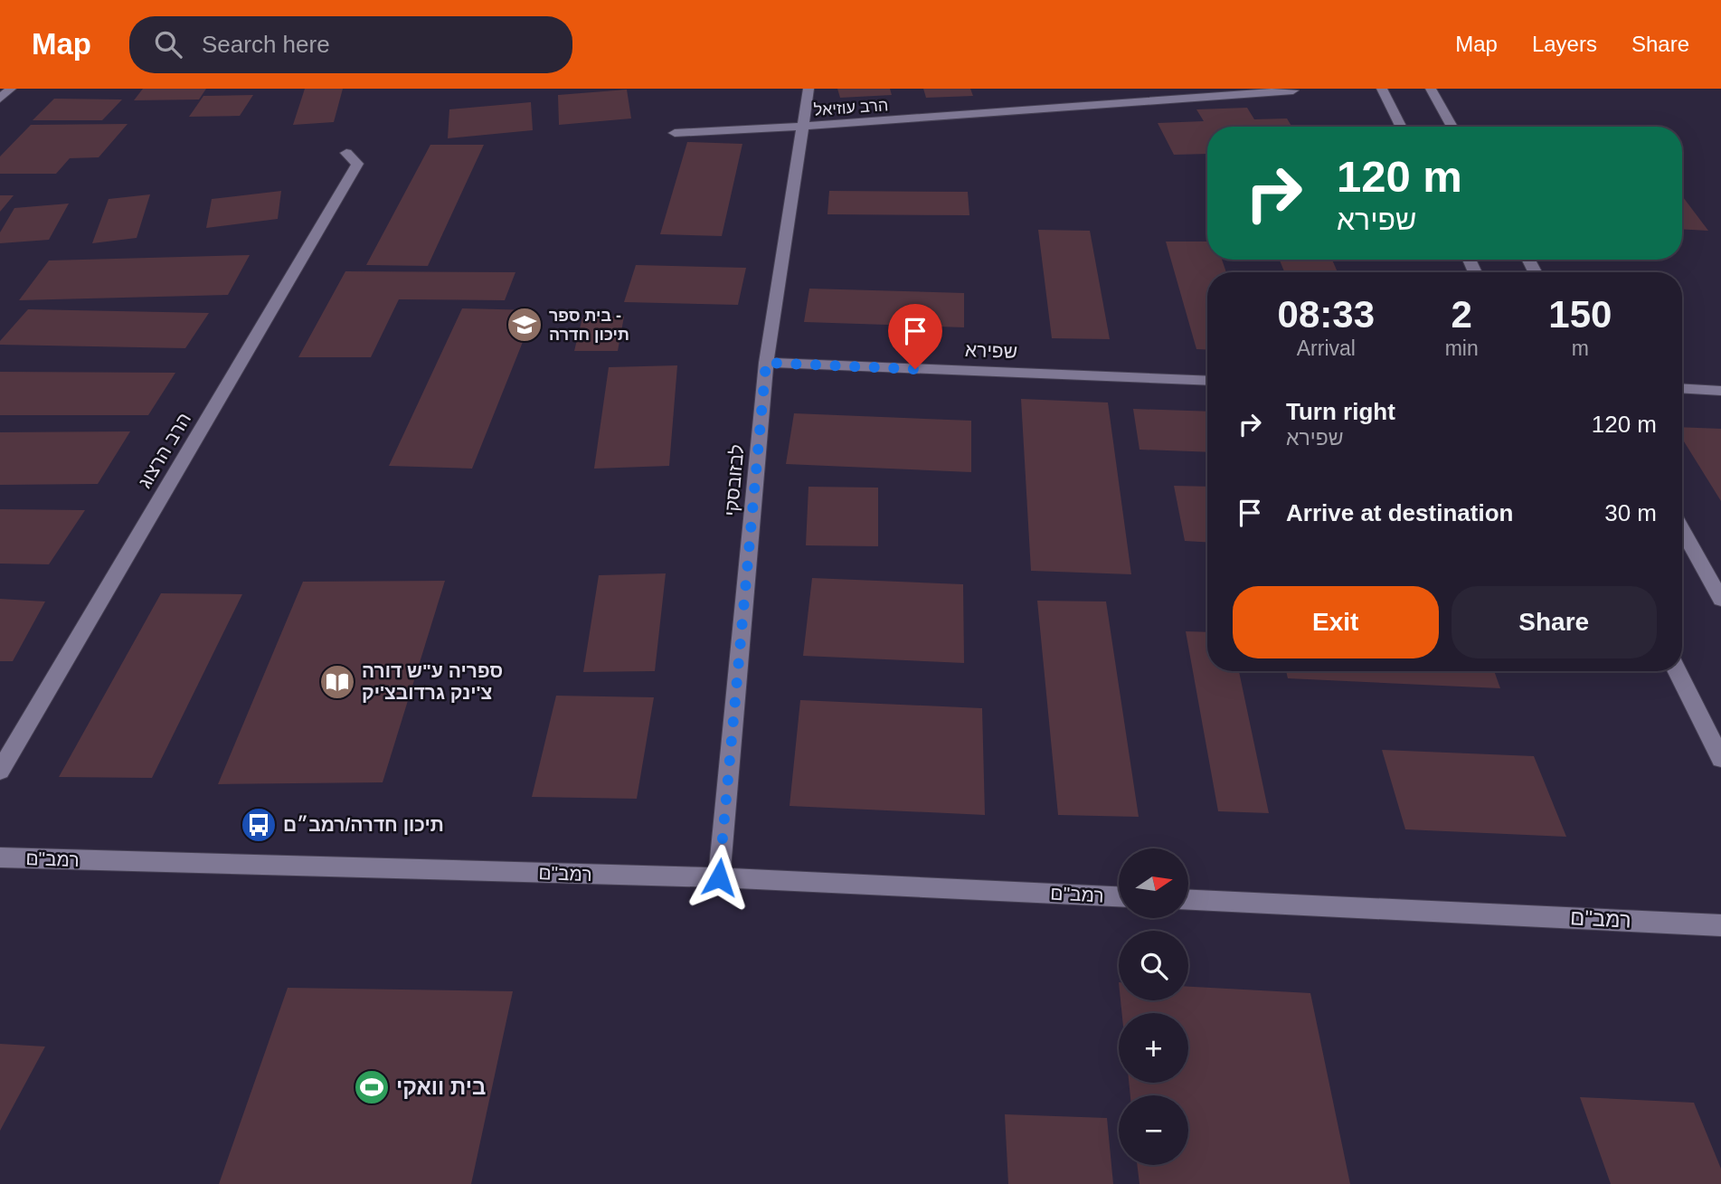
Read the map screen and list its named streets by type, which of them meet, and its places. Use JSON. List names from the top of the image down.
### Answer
{
  "streets": {
    "street": [
      "הרב עוזיאל",
      "שפירא",
      "הרב הרצוג",
      "לבזובסקי",
      "רמב\"ם"
    ]
  },
  "crossings": [
    ["הרב עוזיאל", "לבזובסקי"],
    ["שפירא", "לבזובסקי"],
    ["לבזובסקי", "רמב\"ם"]
  ],
  "places": {
    "school or university": ["בית ספר - תיכון חדרה"],
    "library": ["ספריה ע\"ש דורה צ'ינק גרדובצ'יק"],
    "bus stop": ["תיכון חדרה/רמב״ם"],
    "sports": ["בית וואקי"]
  },
  "north": "right",
  "page": {
    "header": "Map",
    "search": "Search here",
    "nav": ["Map", "Layers", "Share"],
    "turn": ["120 m", "שפירא"],
    "eta": [
      "08:33",
      "Arrival",
      "2",
      "min",
      "150",
      "m"
    ],
    "list": [
      {
        "name": "Turn right",
        "note": "שפירא",
        "value": "120 m"
      },
      {
        "name": "Arrive at destination",
        "value": "30 m"
      }
    ],
    "buttons": ["Exit", "Share"],
    "map_buttons": ["+", "−"]
  }
}
